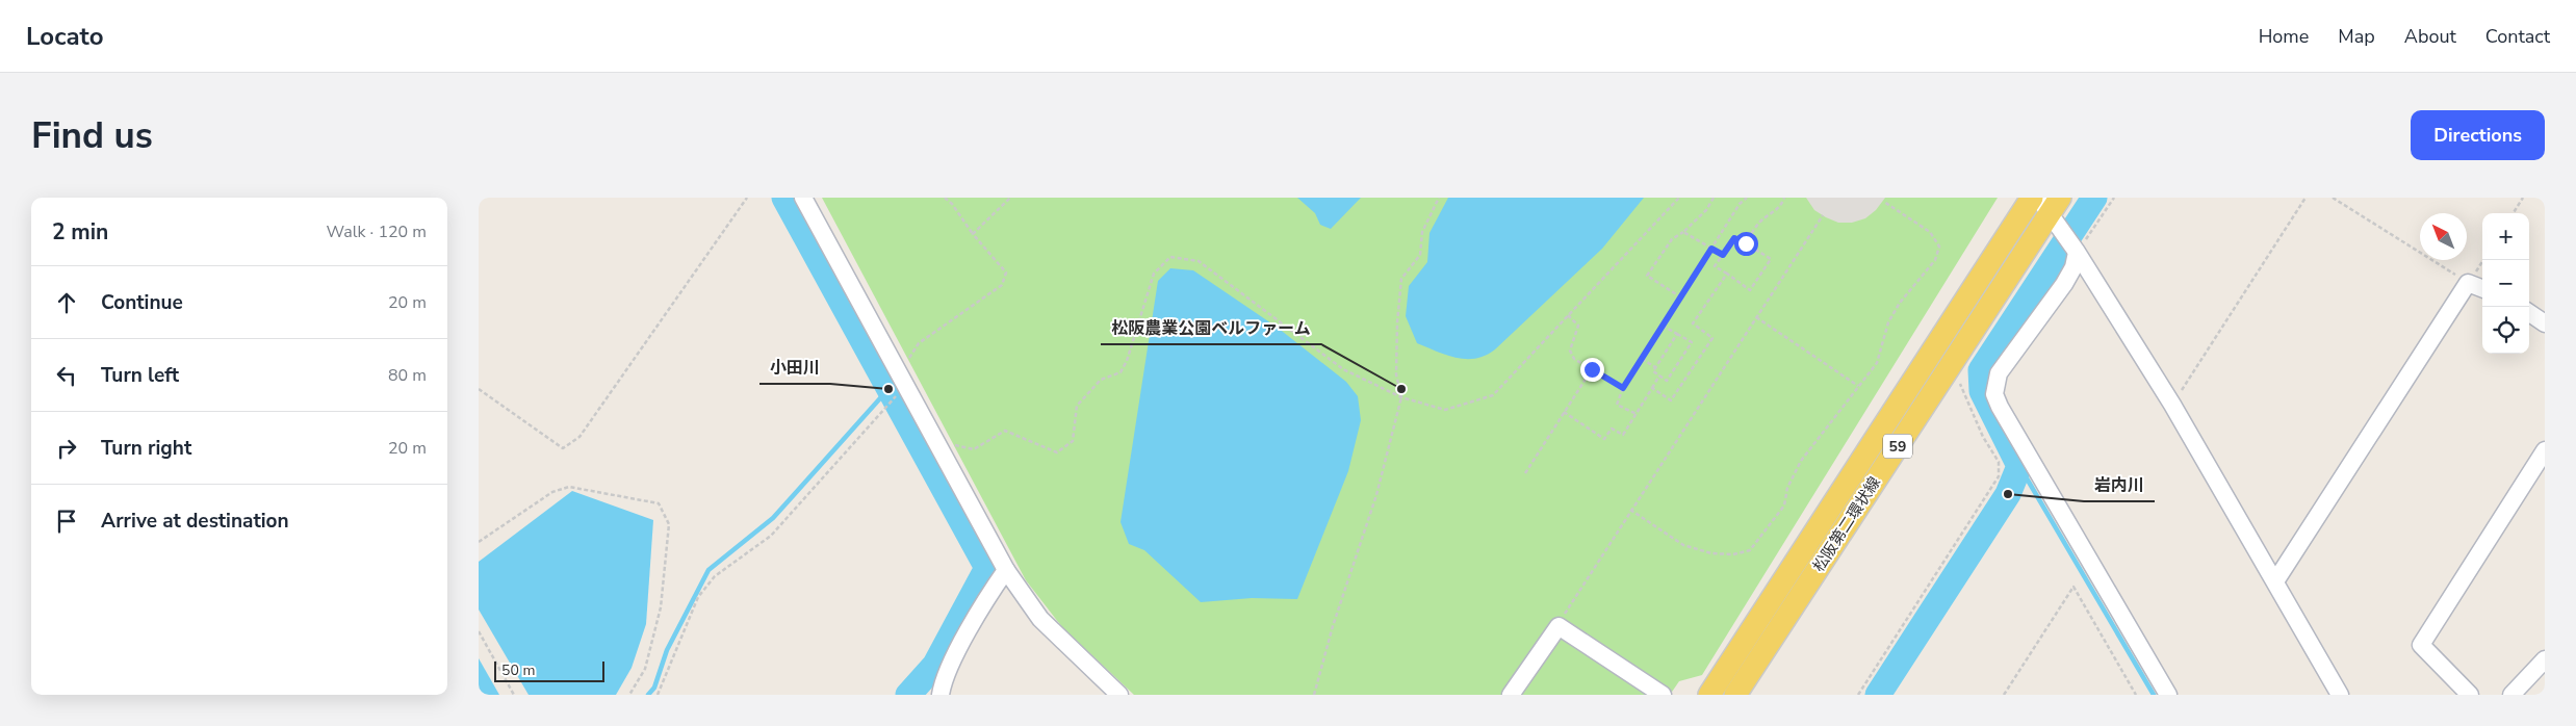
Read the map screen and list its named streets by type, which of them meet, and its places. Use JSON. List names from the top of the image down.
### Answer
{
  "streets": {
    "main road": ["59", "松阪第二環状線"]
  },
  "places": ["小田川", "松阪農業公園ベルファーム", "岩内川"],
  "scale_bar": "50 m",
  "north": "top left",
  "page": {
    "header": "Locato",
    "nav": [
      "Home",
      "Map",
      "About",
      "Contact"
    ],
    "buttons": "Directions",
    "title": "Find us",
    "heading": ["2 min", "Walk · 120 m"],
    "map_buttons": ["+", "−"],
    "list": [
      ["Continue", "20 m"],
      ["Turn left", "80 m"],
      ["Turn right", "20 m"],
      "Arrive at destination"
    ],
    "scale": "50 m"
  }
}
